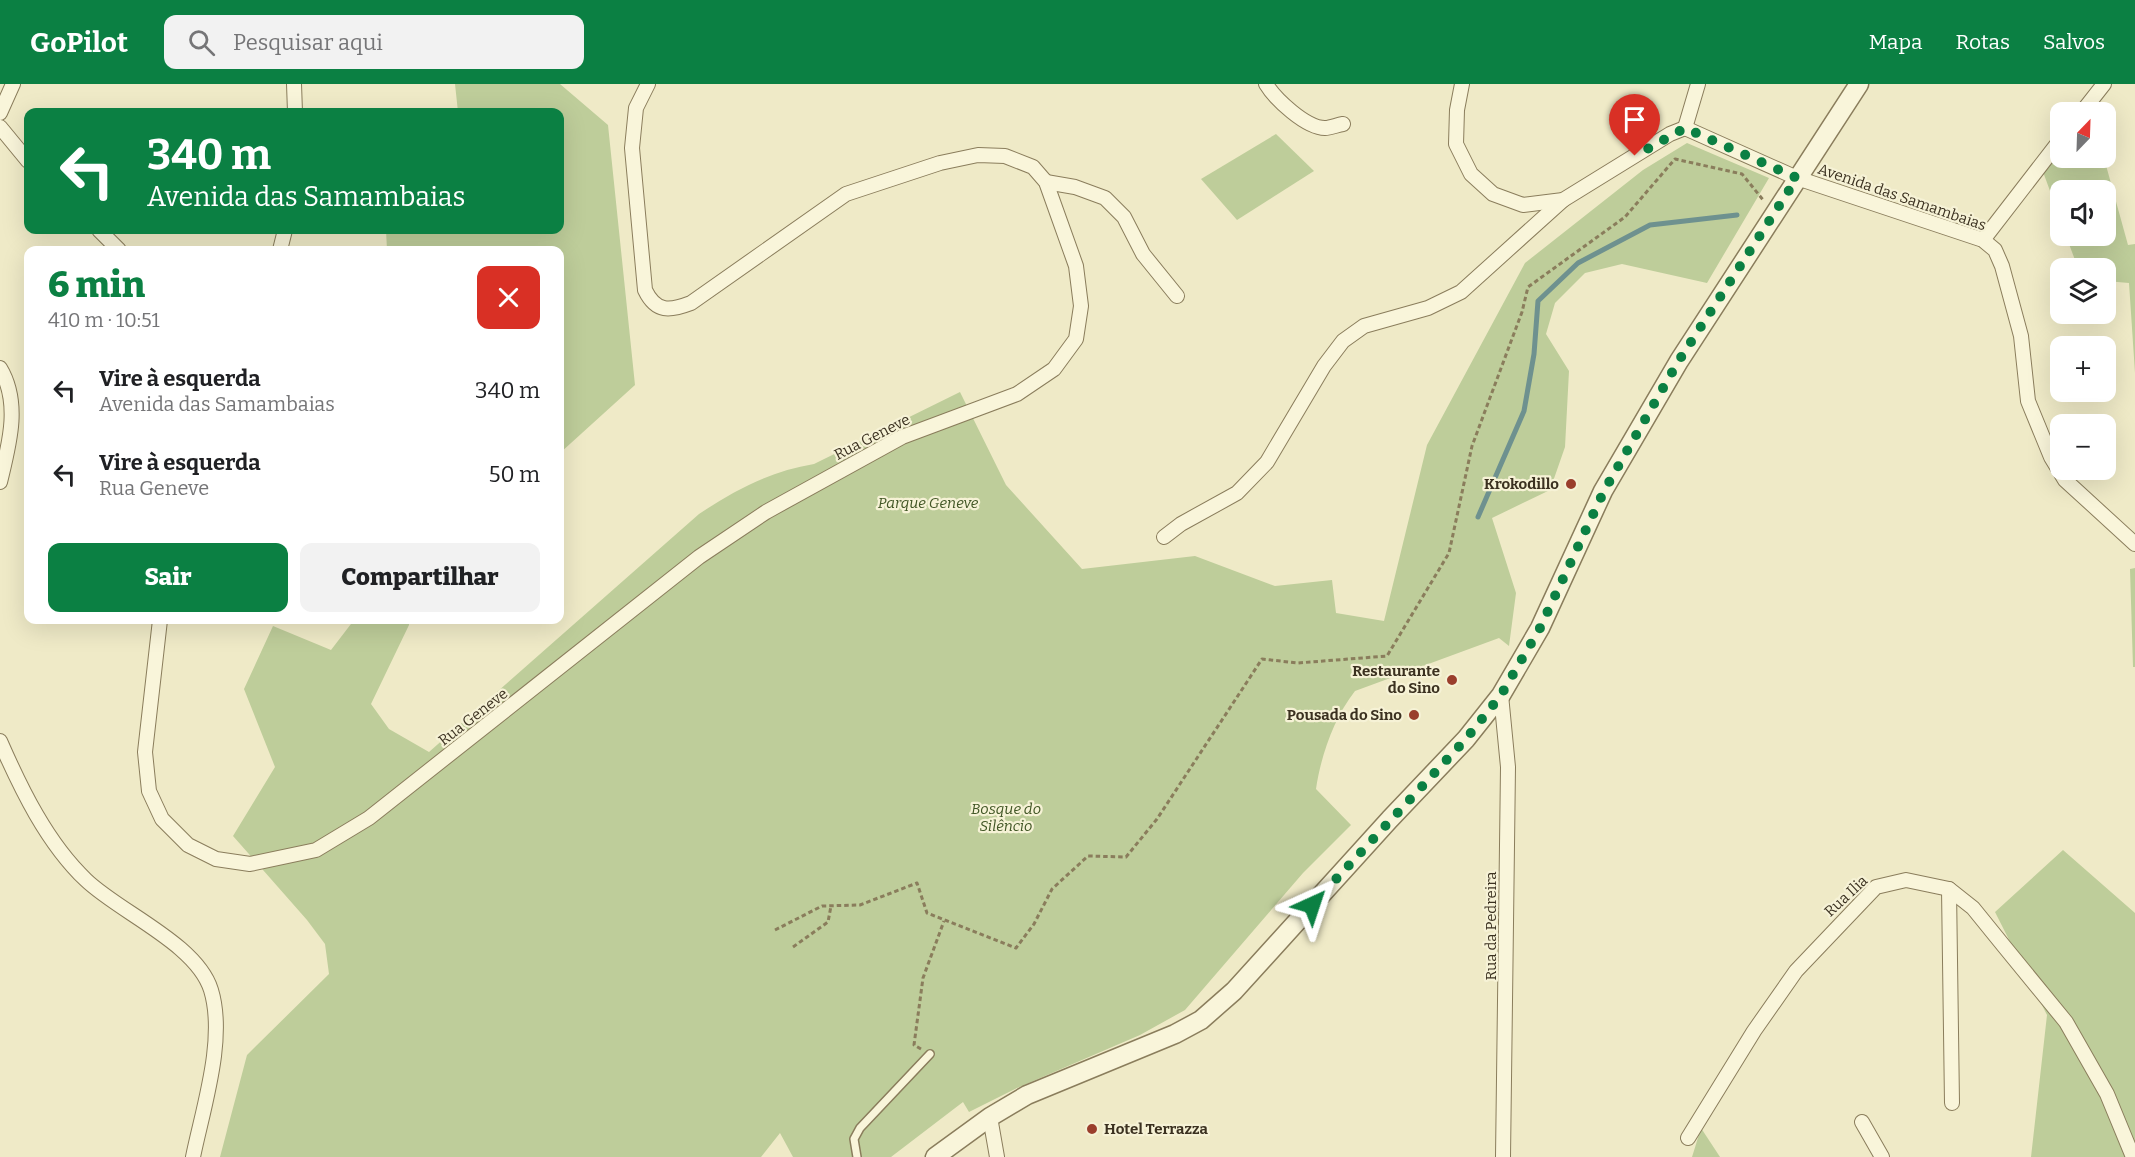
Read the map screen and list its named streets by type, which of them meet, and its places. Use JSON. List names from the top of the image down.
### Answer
{
  "streets": {
    "street": [
      "Avenida das Samambaias",
      "Rua Geneve",
      "Rua Ilia",
      "Rua da Pedreira"
    ]
  },
  "parks": ["Parque Geneve", "Bosque do Silêncio"],
  "places": [
    "Krokodillo",
    "Restaurante do Sino",
    "Pousada do Sino",
    "Hotel Terrazza"
  ],
  "north": "top right",
  "page": {
    "header": "GoPilot",
    "search": "Pesquisar aqui",
    "nav": ["Mapa", "Rotas", "Salvos"],
    "map_buttons": ["+", "−"],
    "turn": ["340 m", "Avenida das Samambaias"],
    "heading": ["6 min", "410 m · 10:51"],
    "list": [
      {
        "name": "Vire à esquerda",
        "note": "Avenida das Samambaias",
        "value": "340 m"
      },
      {
        "name": "Vire à esquerda",
        "note": "Rua Geneve",
        "value": "50 m"
      }
    ],
    "buttons": ["Sair", "Compartilhar"]
  }
}
